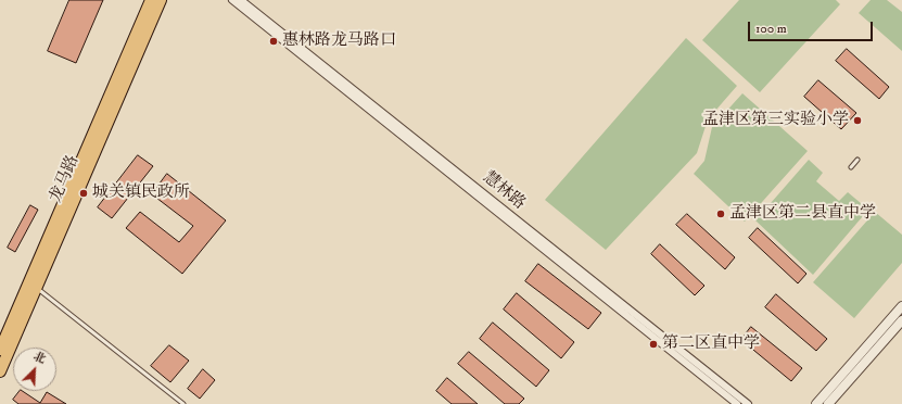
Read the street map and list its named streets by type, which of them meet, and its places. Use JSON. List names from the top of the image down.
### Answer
{
  "streets": {
    "main road": ["龙马路"],
    "street": ["慧林路"]
  },
  "places": [
    "惠林路龙马路口",
    "孟津区第三实验小学",
    "城关镇民政所",
    "孟津区第二县直中学",
    "第二区直中学"
  ],
  "scale_bar": "100 m",
  "north": "top right"
}
